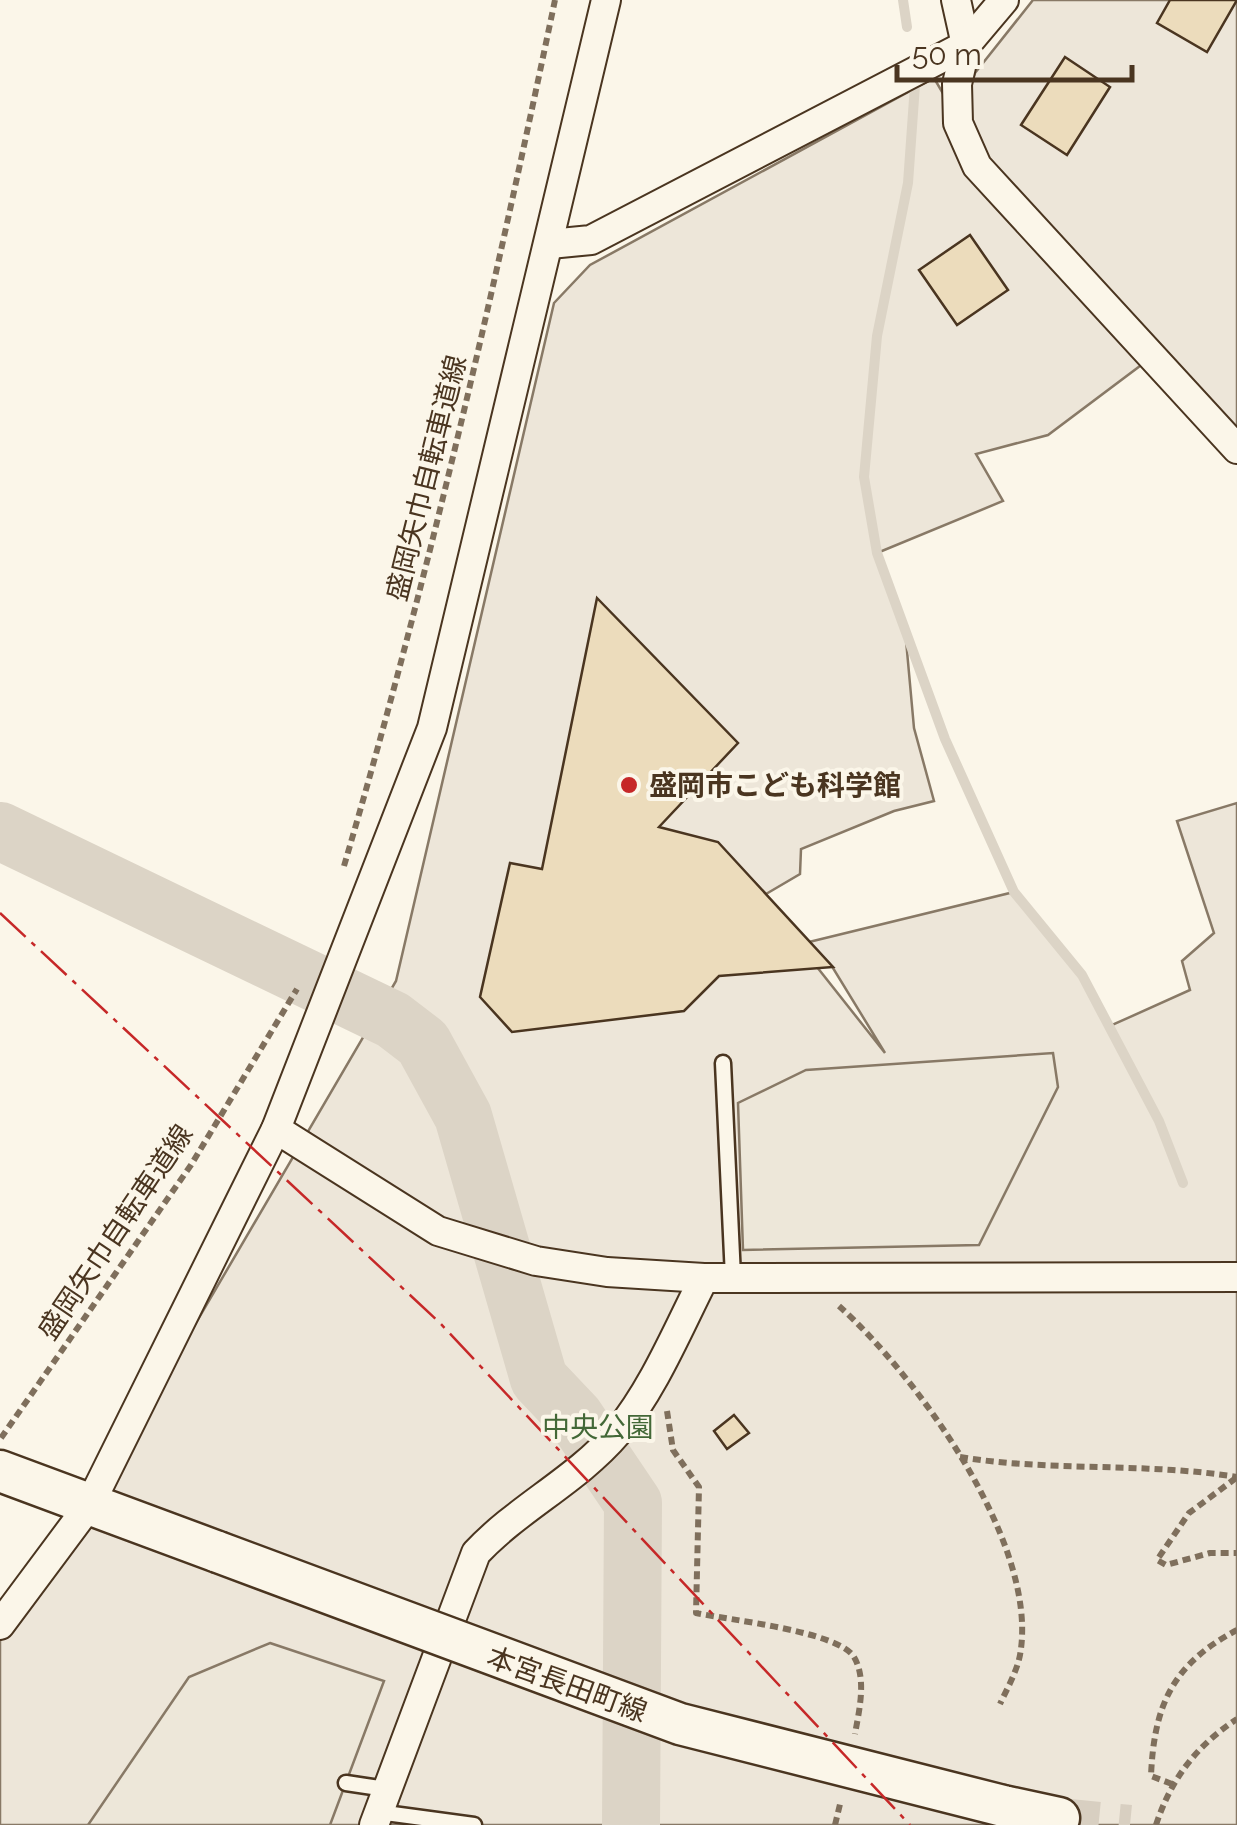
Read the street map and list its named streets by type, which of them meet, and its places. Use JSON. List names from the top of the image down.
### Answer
{
  "streets": {
    "main road": ["本宮長田町線"],
    "path": ["盛岡矢巾自転車道線"]
  },
  "parks": ["中央公園"],
  "places": ["盛岡市こども科学館"],
  "scale_bar": "50 m"
}
